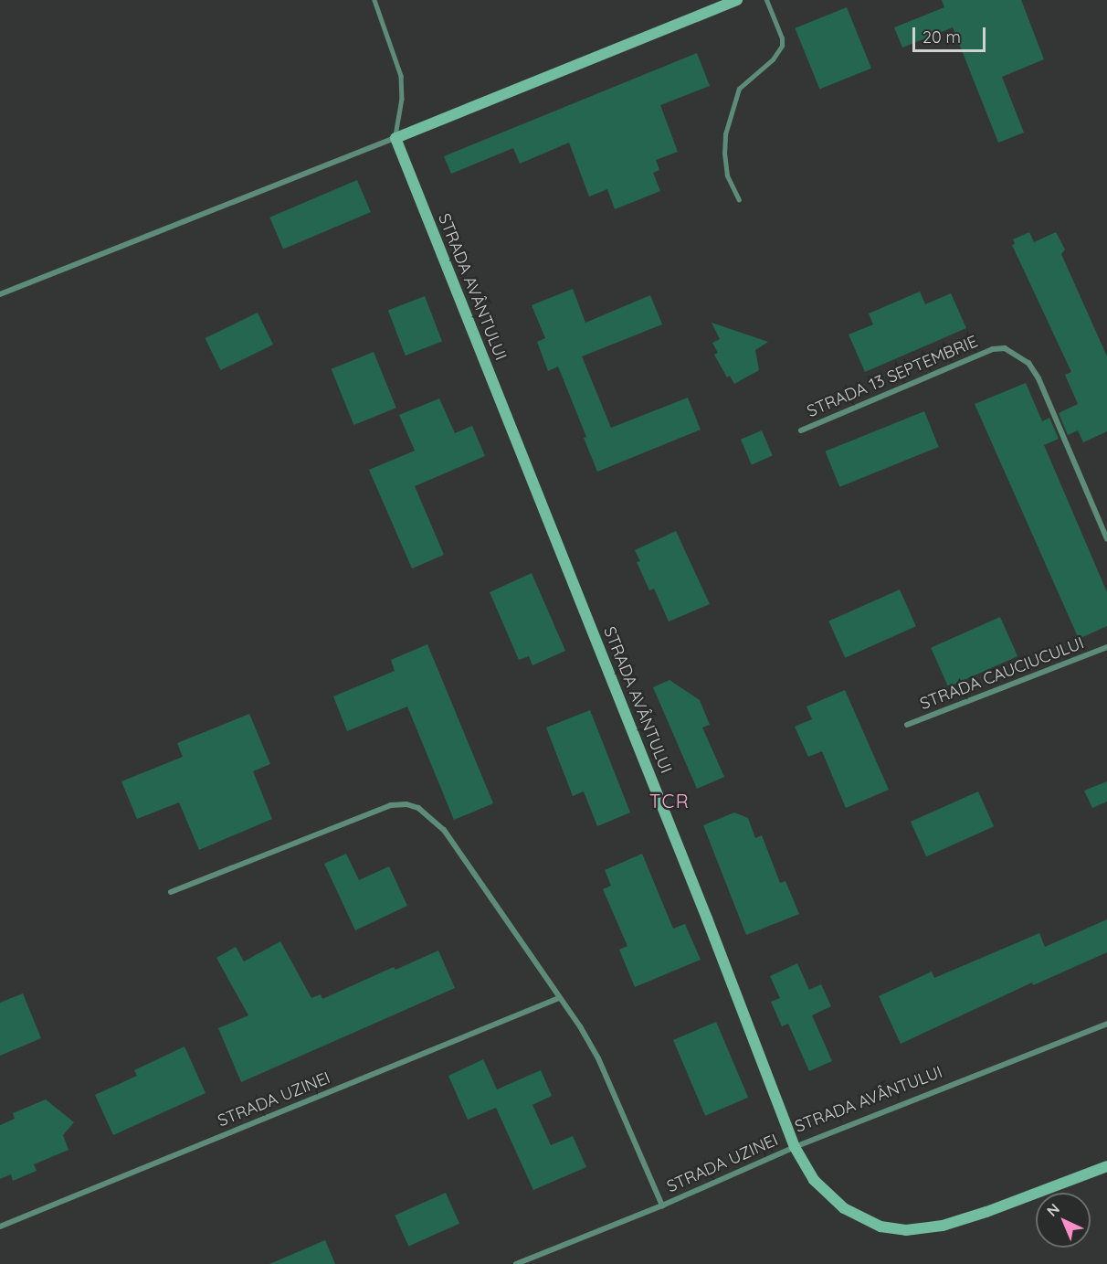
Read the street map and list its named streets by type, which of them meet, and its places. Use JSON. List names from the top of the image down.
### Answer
{
  "streets": {
    "main road": ["STRADA AVÂNTULUI"],
    "street": ["STRADA 13 SEPTEMBRIE", "STRADA CAUCIUCULUI", "STRADA UZINEI"]
  },
  "crossings": [
    ["STRADA AVÂNTULUI", "STRADA UZINEI"]
  ],
  "districts": ["TCR"],
  "scale_bar": "20 m",
  "north": "top left"
}
